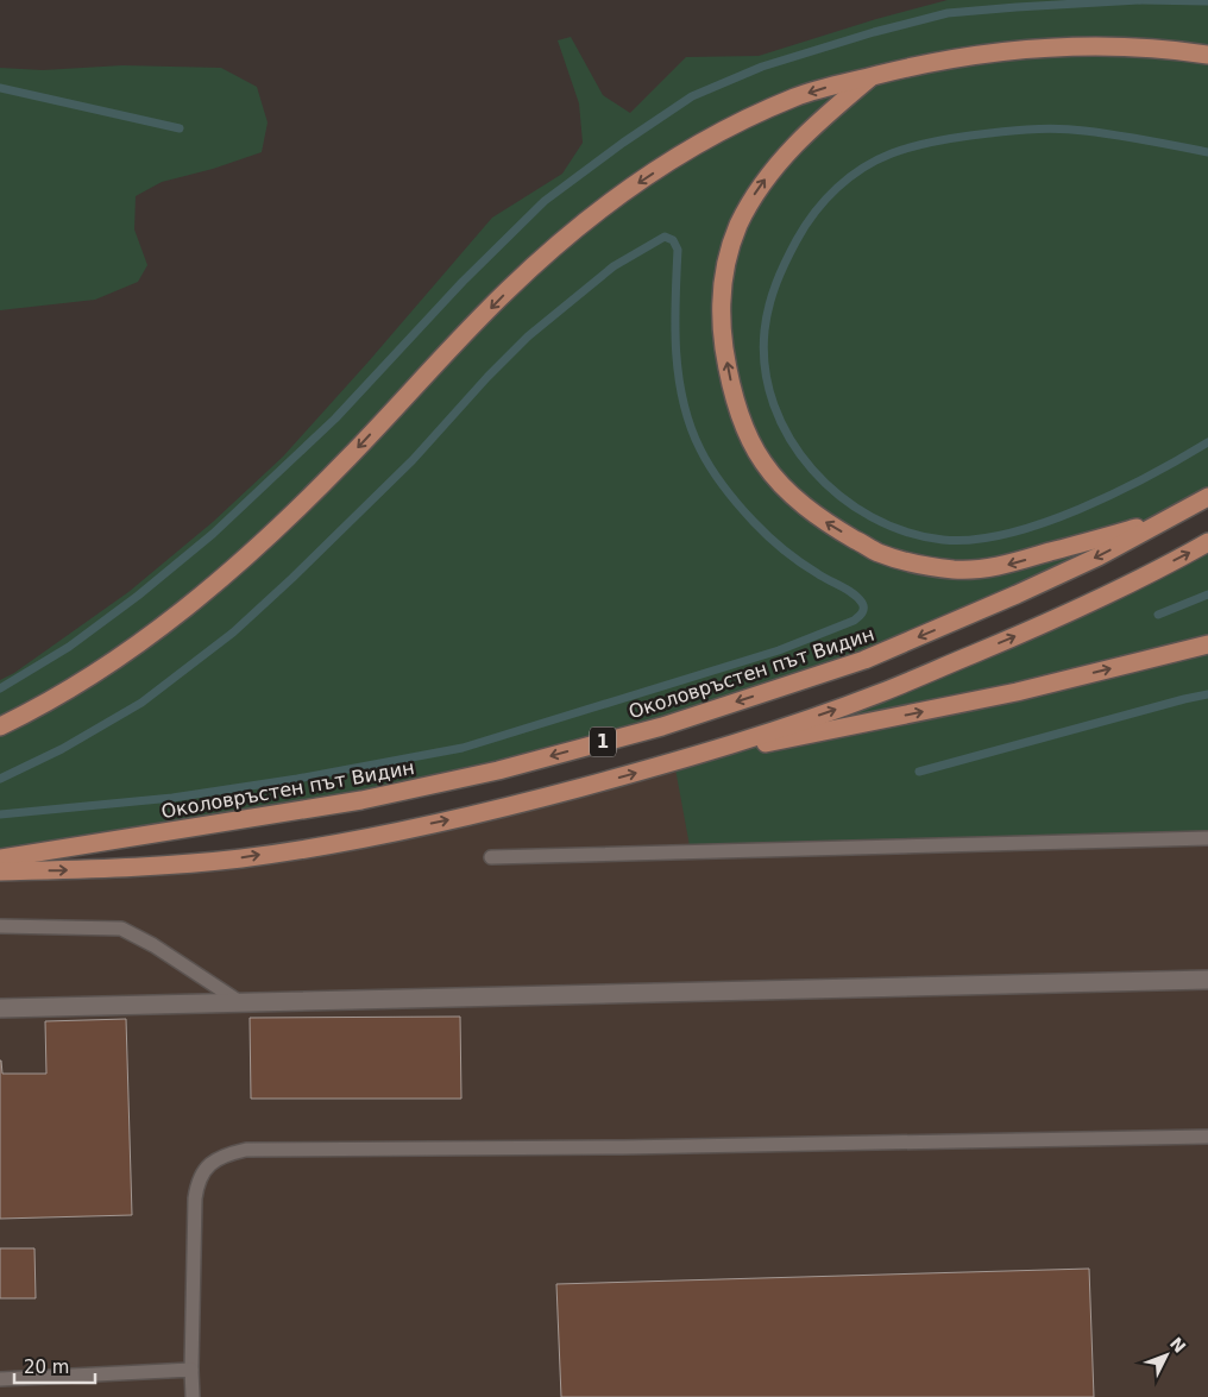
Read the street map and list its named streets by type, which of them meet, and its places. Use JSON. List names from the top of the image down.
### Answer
{
  "streets": {
    "main road": ["Околовръстен път Видин", "1"]
  },
  "scale_bar": "20 m",
  "north": "top right"
}
